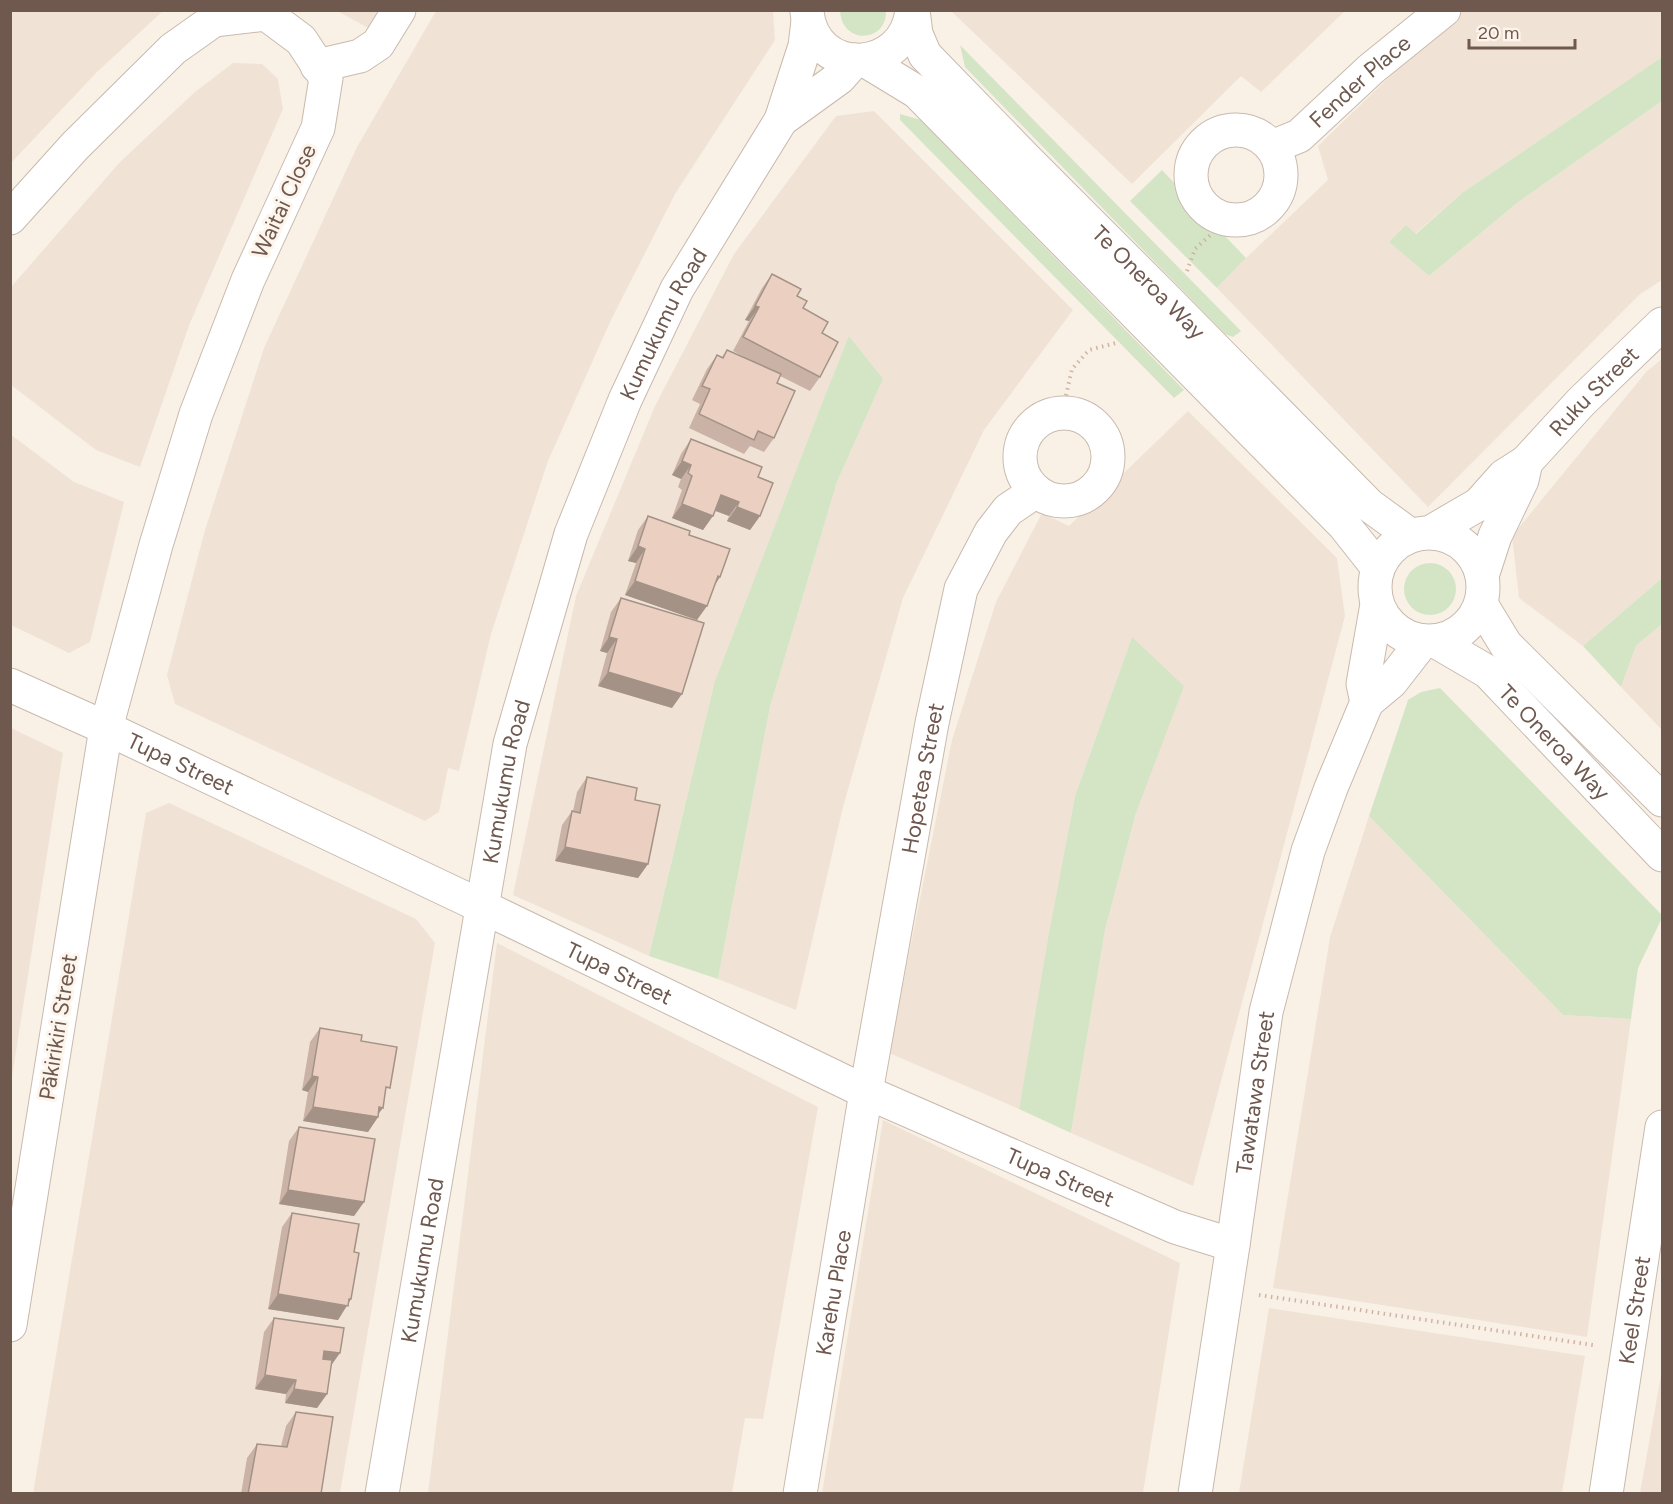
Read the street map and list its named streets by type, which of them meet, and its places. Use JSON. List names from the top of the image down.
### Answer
{
  "streets": {
    "street": [
      "Fender Place",
      "Waitai Close",
      "Te Oneroa Way",
      "Kumukumu Road",
      "Ruku Street",
      "Tupa Street",
      "Hopetea Street",
      "Pākirikiri Street",
      "Tawatawa Street",
      "Karehu Place",
      "Keel Street"
    ]
  },
  "crossings": [
    ["Waitai Close", "Tupa Street"],
    ["Waitai Close", "Pākirikiri Street"],
    ["Te Oneroa Way", "Kumukumu Road"],
    ["Te Oneroa Way", "Ruku Street"],
    ["Te Oneroa Way", "Tawatawa Street"],
    ["Kumukumu Road", "Tupa Street"],
    ["Ruku Street", "Tawatawa Street"],
    ["Tupa Street", "Hopetea Street"],
    ["Tupa Street", "Pākirikiri Street"],
    ["Tupa Street", "Tawatawa Street"],
    ["Tupa Street", "Karehu Place"],
    ["Hopetea Street", "Karehu Place"]
  ],
  "scale_bar": "20 m"
}
